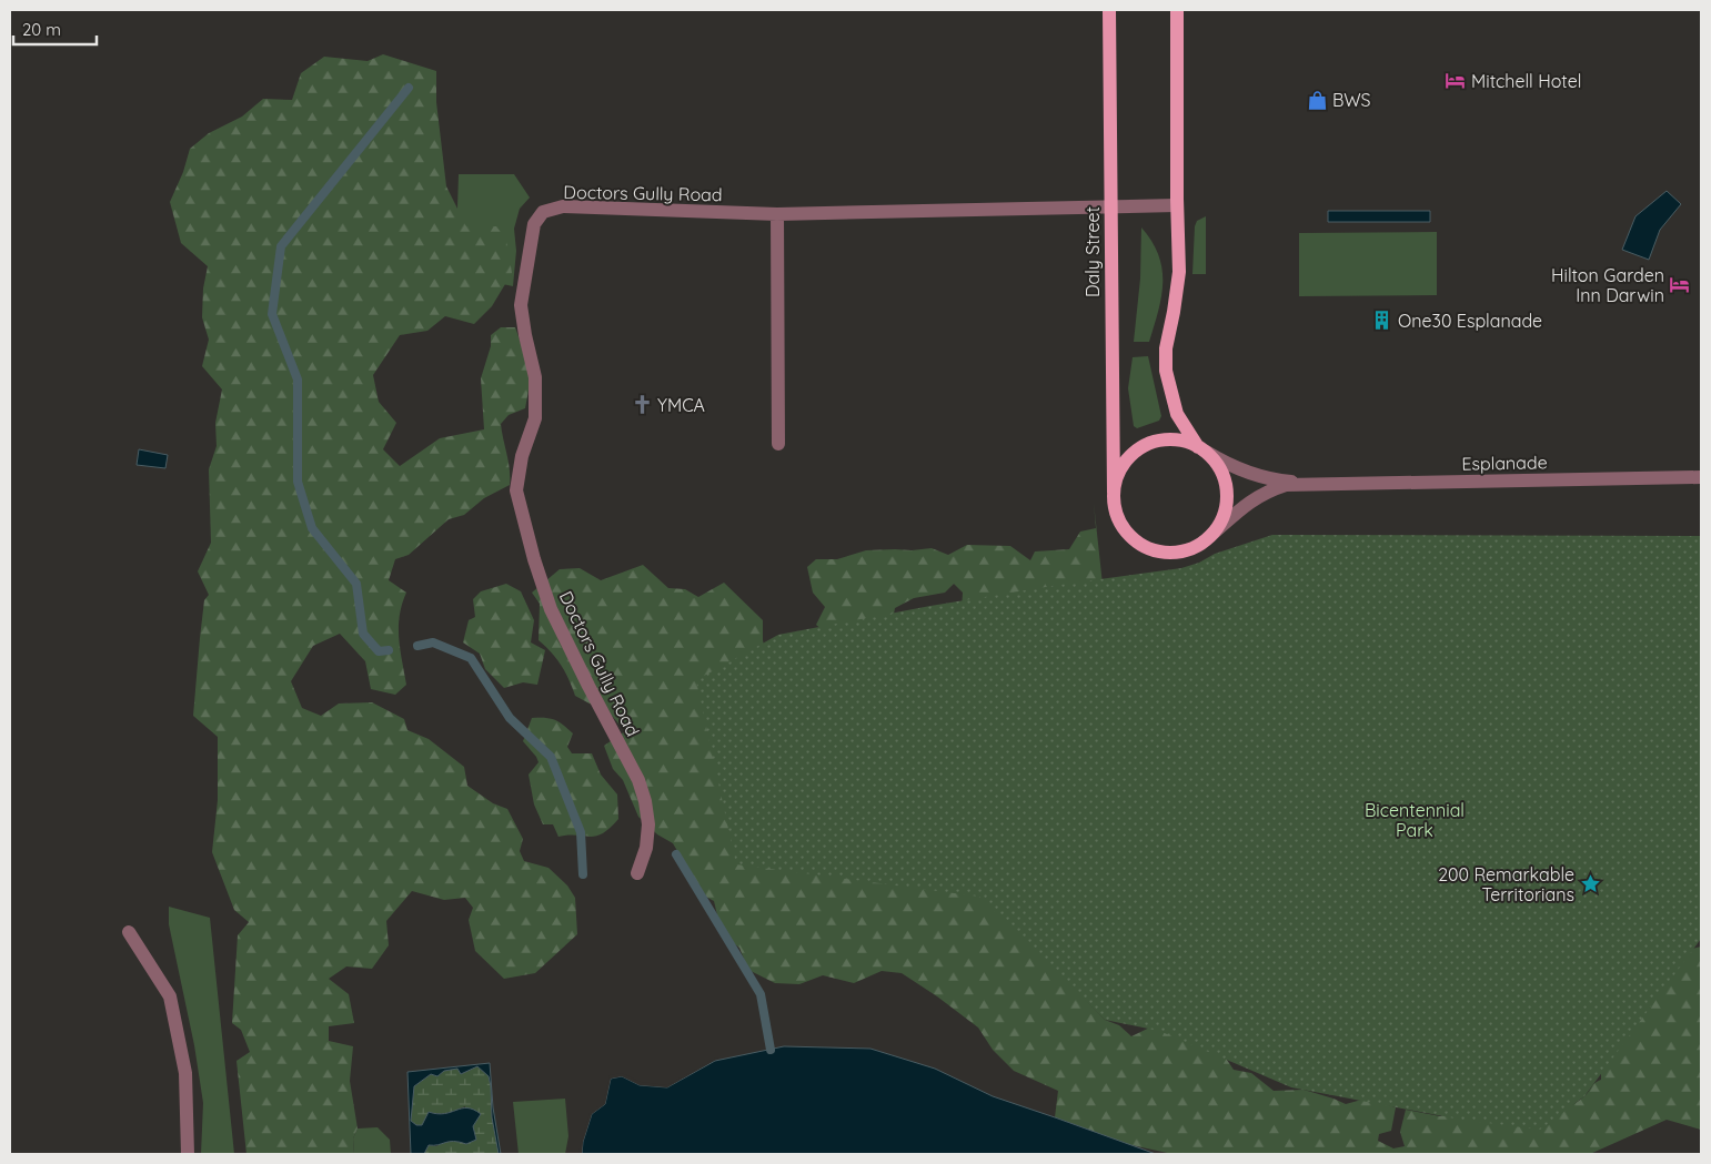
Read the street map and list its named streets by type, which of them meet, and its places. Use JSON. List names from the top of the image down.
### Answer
{
  "streets": {
    "main road": ["Daly Street"],
    "street": ["Doctors Gully Road", "Esplanade"]
  },
  "crossings": [
    ["Doctors Gully Road", "Daly Street"],
    ["Daly Street", "Esplanade"]
  ],
  "parks": ["Bicentennial Park"],
  "places": {
    "hotel": ["Mitchell Hotel", "Hilton Garden Inn Darwin"],
    "shop": ["BWS"],
    "building": ["One30 Esplanade"],
    "church": ["YMCA"],
    "place": ["200 Remarkable Territorians"]
  },
  "scale_bar": "20 m"
}
